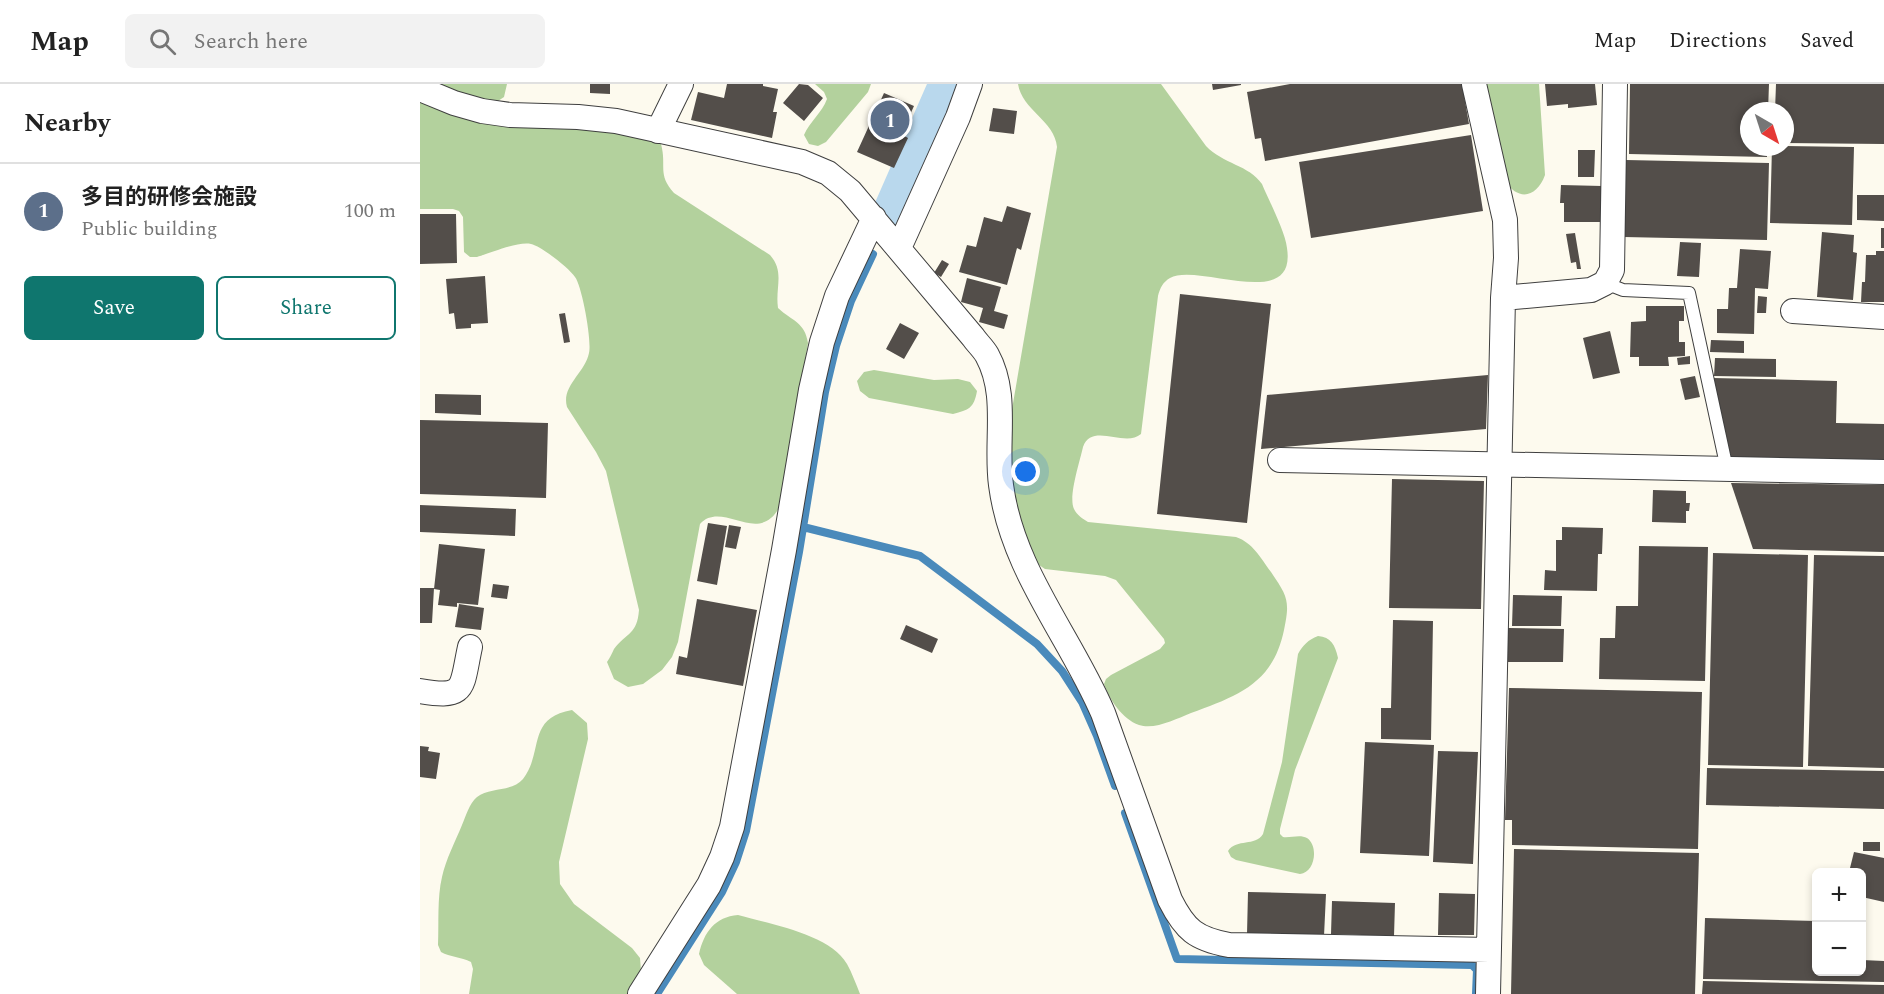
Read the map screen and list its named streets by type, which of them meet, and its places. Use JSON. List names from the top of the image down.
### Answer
{
  "north": "bottom right",
  "page": {
    "header": "Map",
    "search": "Search here",
    "nav": ["Map", "Directions", "Saved"],
    "heading": "Nearby",
    "pins": "1",
    "list": [
      {
        "mark": "1",
        "name": "多目的研修会施設",
        "note": "Public building",
        "value": "100 m"
      }
    ],
    "buttons": ["Save", "Share"],
    "map_buttons": ["+", "−"]
  }
}
